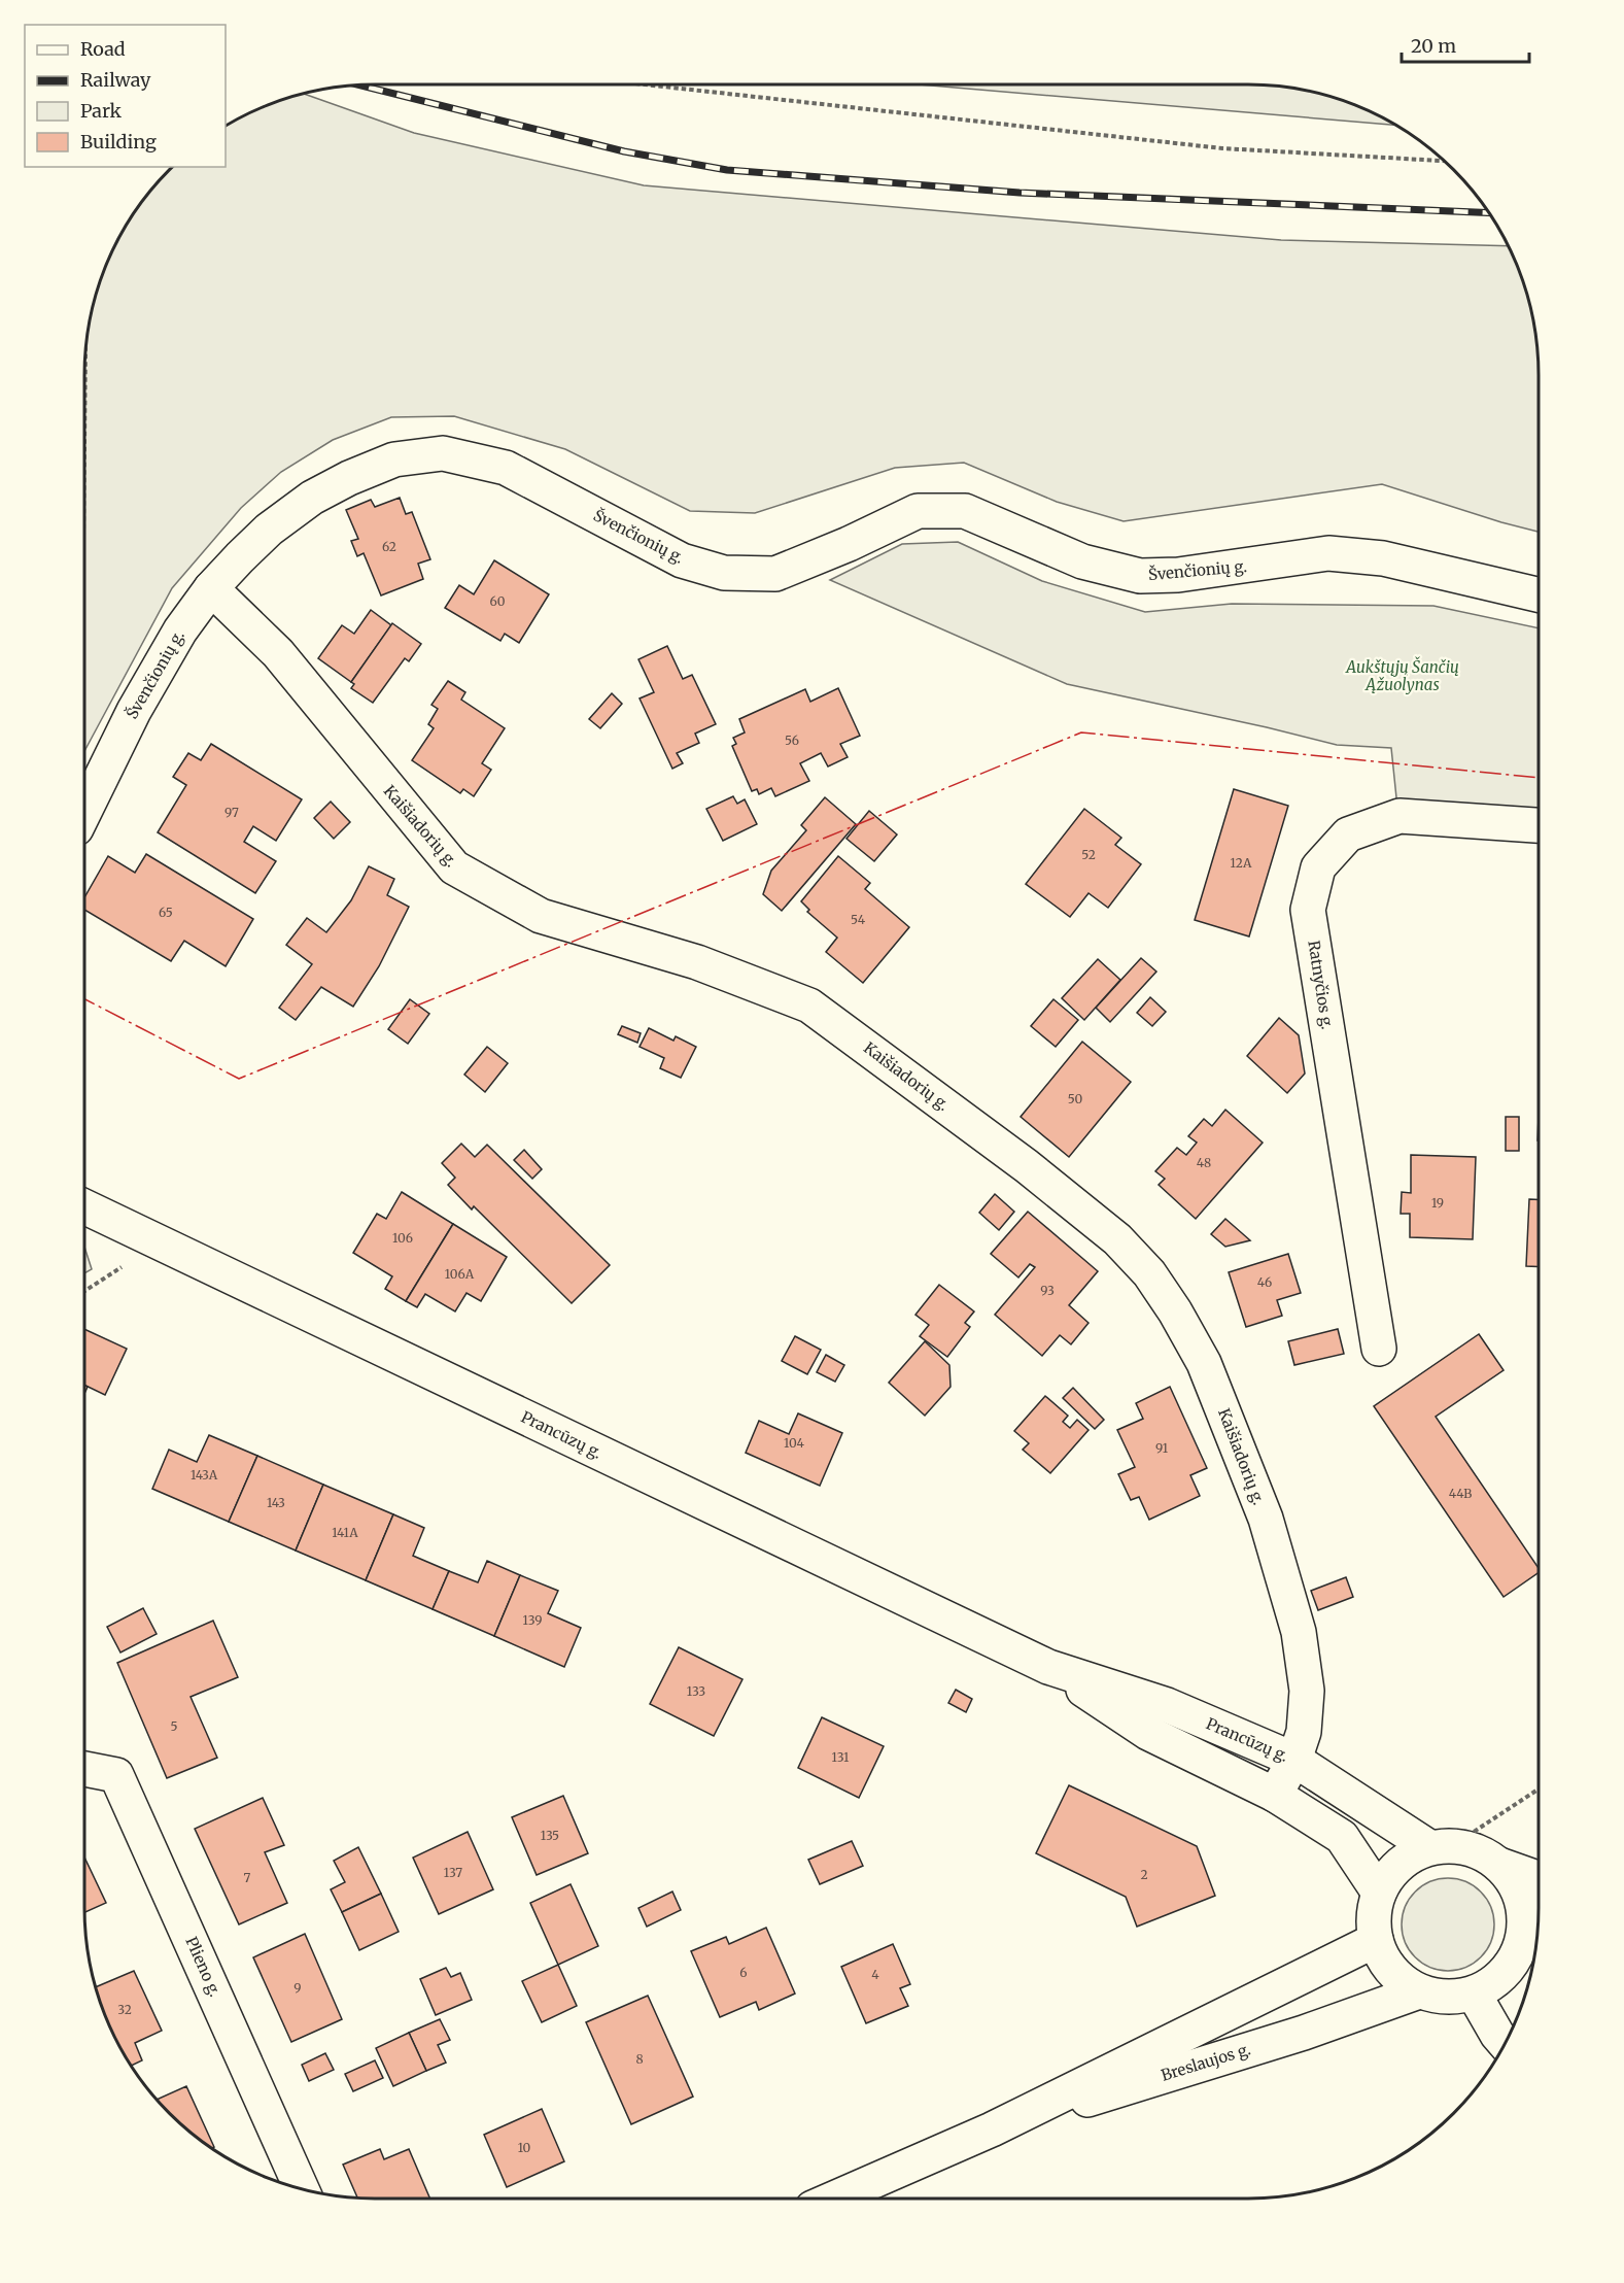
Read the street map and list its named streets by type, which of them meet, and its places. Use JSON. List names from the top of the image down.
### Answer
{
  "streets": {
    "street": [
      "Švenčionių g.",
      "Kaišiadorių g.",
      "Ratnyčios g.",
      "Prancūzų g.",
      "Plieno g.",
      "Breslaujos g."
    ]
  },
  "crossings": [
    ["Švenčionių g.", "Kaišiadorių g."],
    ["Kaišiadorių g.", "Prancūzų g."],
    ["Prancūzų g.", "Breslaujos g."]
  ],
  "parks": ["Aukštųjų Šančių Ąžuolynas"],
  "house_numbers": [
    "62",
    "60",
    "56",
    "97",
    "52",
    "12A",
    "65",
    "54",
    "50",
    "48",
    "19",
    "106",
    "106A",
    "46",
    "93",
    "104",
    "91",
    "143A",
    "44B",
    "143",
    "141A",
    "139",
    "133",
    "5",
    "131",
    "135",
    "137",
    "2",
    "7",
    "6",
    "4",
    "9",
    "32",
    "8",
    "10"
  ],
  "legend": [
    "Road",
    "Railway",
    "Park",
    "Building"
  ],
  "scale_bar": "20 m"
}
